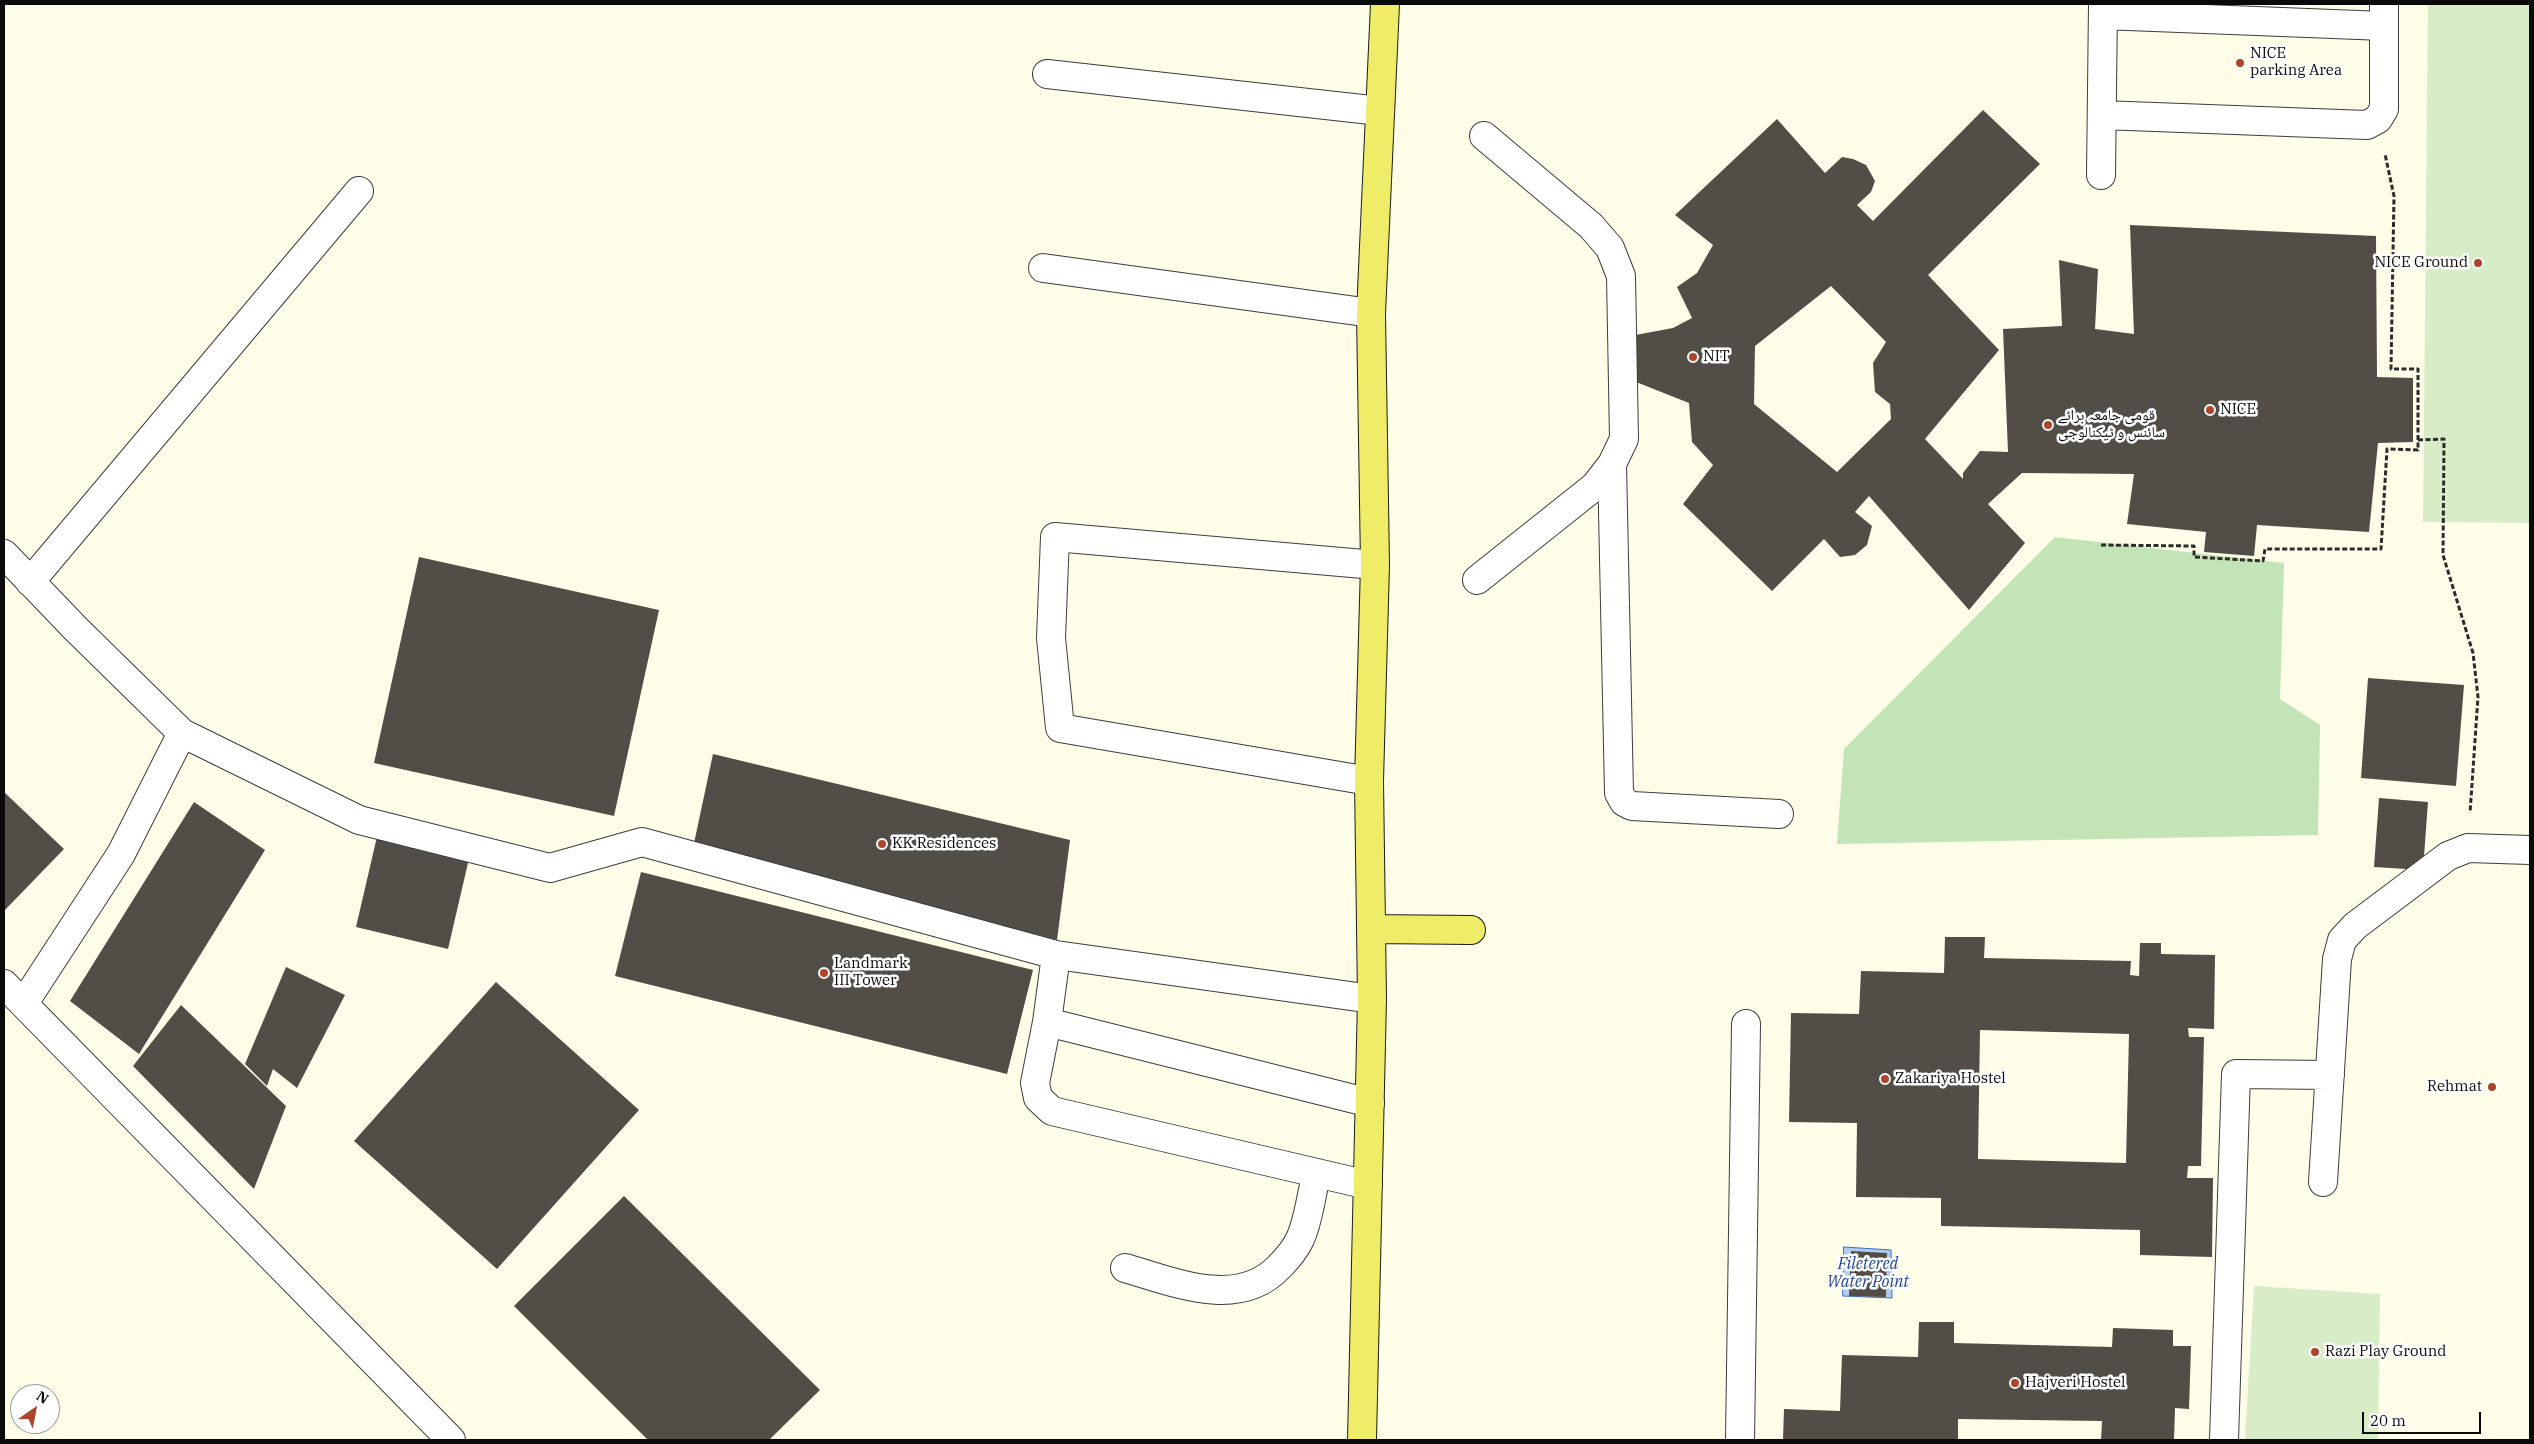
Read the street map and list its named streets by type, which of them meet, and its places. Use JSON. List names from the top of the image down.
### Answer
{
  "water": ["Filetered Water Point"],
  "places": [
    "NICE parking Area",
    "NICE Ground",
    "NIT",
    "NICE",
    "قومی جامعہ برائے سائنس و ٹیکنالوجی",
    "KK Residences",
    "Landmark III Tower",
    "Zakariya Hostel",
    "Rehmat",
    "Razi Play Ground",
    "Hajveri Hostel"
  ],
  "scale_bar": "20 m",
  "north": "top right"
}
